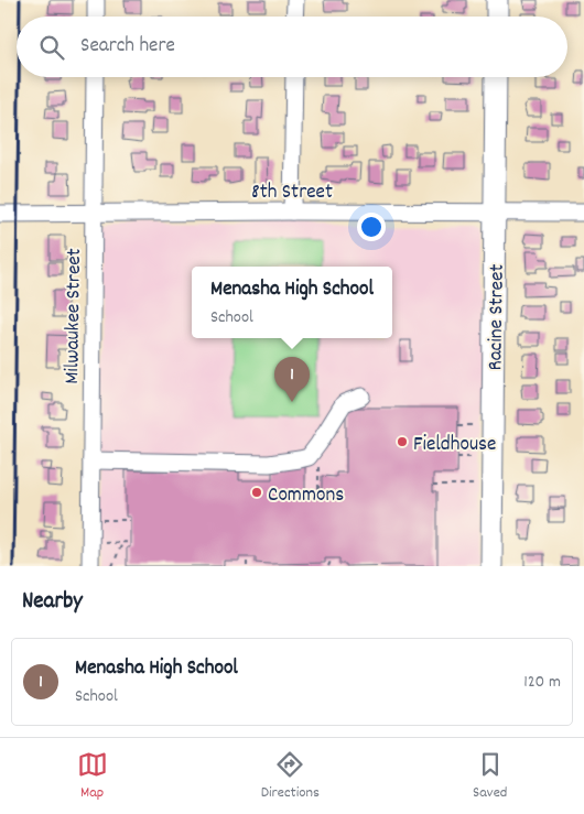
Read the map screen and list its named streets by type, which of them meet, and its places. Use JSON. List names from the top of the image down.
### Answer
{
  "streets": {
    "main road": ["Racine Street"],
    "street": ["8th Street", "Milwaukee Street"]
  },
  "crossings": [
    ["8th Street", "Milwaukee Street"],
    ["8th Street", "Racine Street"]
  ],
  "places": ["Fieldhouse", "Commons"],
  "page": {
    "search": "Search here",
    "popup": ["Menasha High School", "School"],
    "pins": "1",
    "heading": "Nearby",
    "list": [
      {
        "mark": "1",
        "name": "Menasha High School",
        "note": "School",
        "value": "120 m"
      }
    ],
    "nav": ["Map", "Directions", "Saved"]
  }
}
